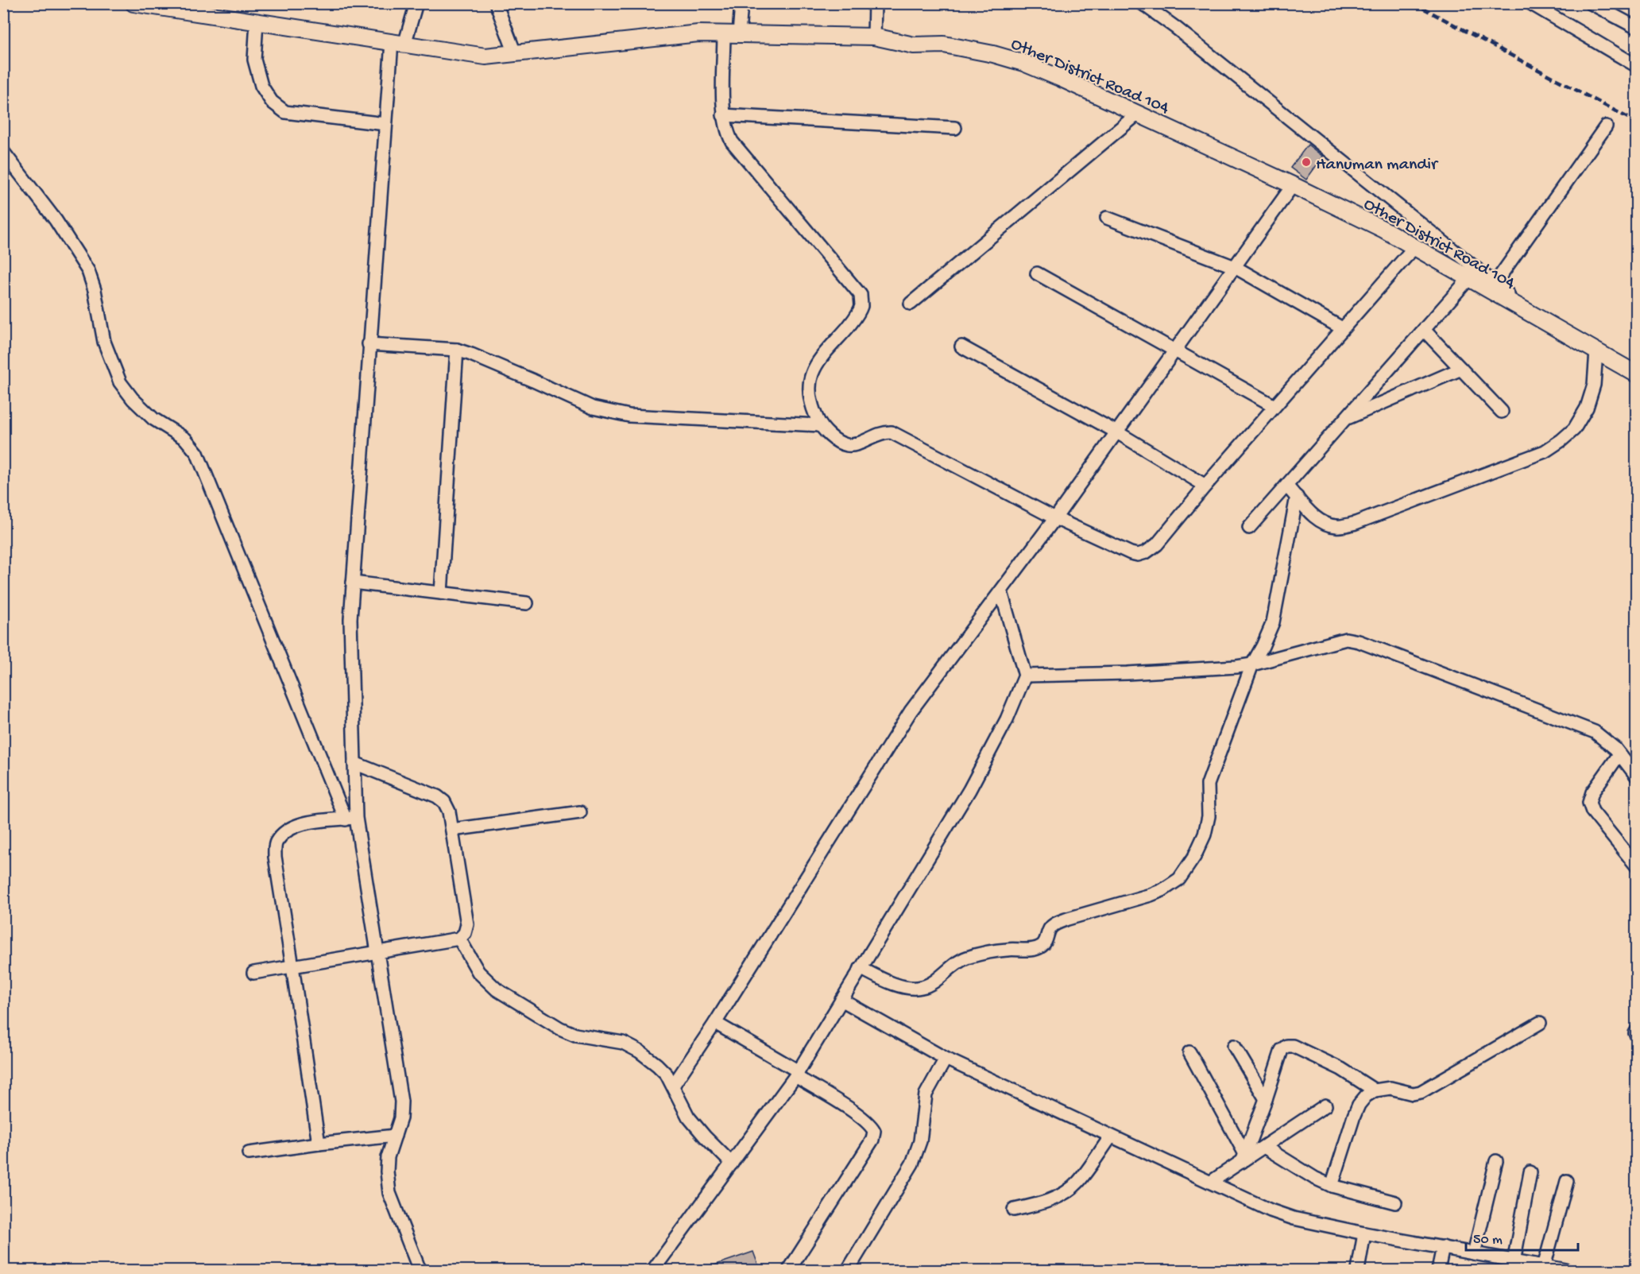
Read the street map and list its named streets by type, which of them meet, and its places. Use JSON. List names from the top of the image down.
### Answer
{
  "streets": {
    "street": ["Other District Road 104"]
  },
  "places": ["Hanuman mandir"],
  "scale_bar": "50 m"
}
